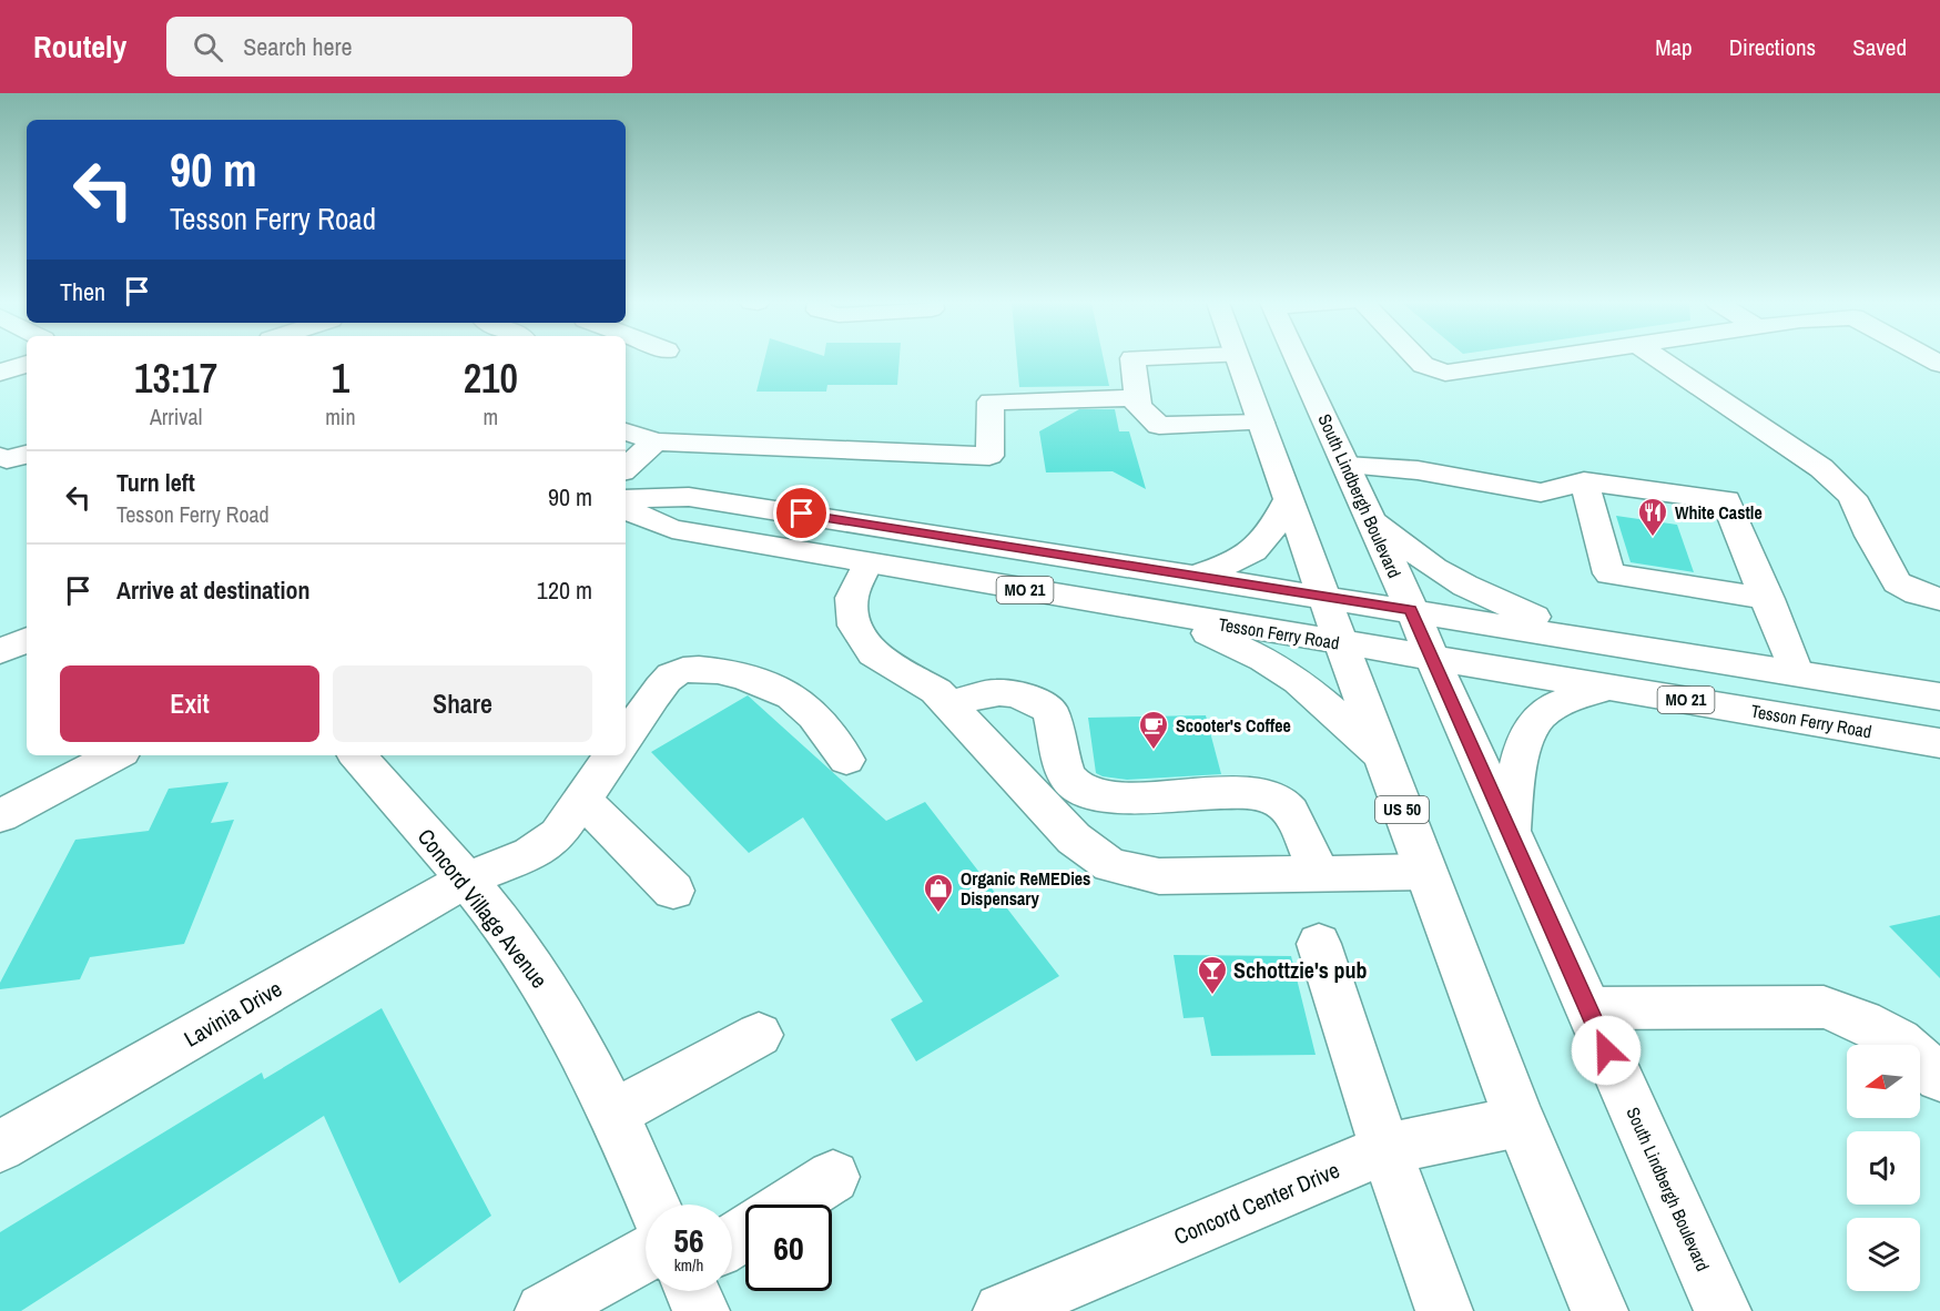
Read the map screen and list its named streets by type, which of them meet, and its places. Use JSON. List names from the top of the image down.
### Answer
{
  "streets": {
    "main road": [
      "South Lindbergh Boulevard",
      "MO 21",
      "Tesson Ferry Road",
      "US 50",
      "Concord Village Avenue",
      "Lavinia Drive",
      "Concord Center Drive"
    ]
  },
  "crossings": [
    ["South Lindbergh Boulevard", "MO 21"],
    ["South Lindbergh Boulevard", "Tesson Ferry Road"],
    ["MO 21", "US 50"],
    ["Tesson Ferry Road", "US 50"],
    ["US 50", "Concord Center Drive"],
    ["Concord Village Avenue", "Lavinia Drive"]
  ],
  "places": {
    "restaurant": ["White Castle"],
    "cafe": ["Scooter's Coffee"],
    "shop": ["Organic ReMEDies Dispensary"],
    "bar": ["Schottzie's pub"]
  },
  "north": "left",
  "page": {
    "header": "Routely",
    "search": "Search here",
    "nav": ["Map", "Directions", "Saved"],
    "turn": ["90 m", "Tesson Ferry Road"],
    "then": "Then",
    "eta": [
      "13:17",
      "Arrival",
      "1",
      "min",
      "210",
      "m"
    ],
    "list": [
      {
        "name": "Turn left",
        "note": "Tesson Ferry Road",
        "value": "90 m"
      },
      {
        "name": "Arrive at destination",
        "value": "120 m"
      }
    ],
    "buttons": ["Exit", "Share"],
    "speed": "56 km/h",
    "limit": "60"
  }
}
